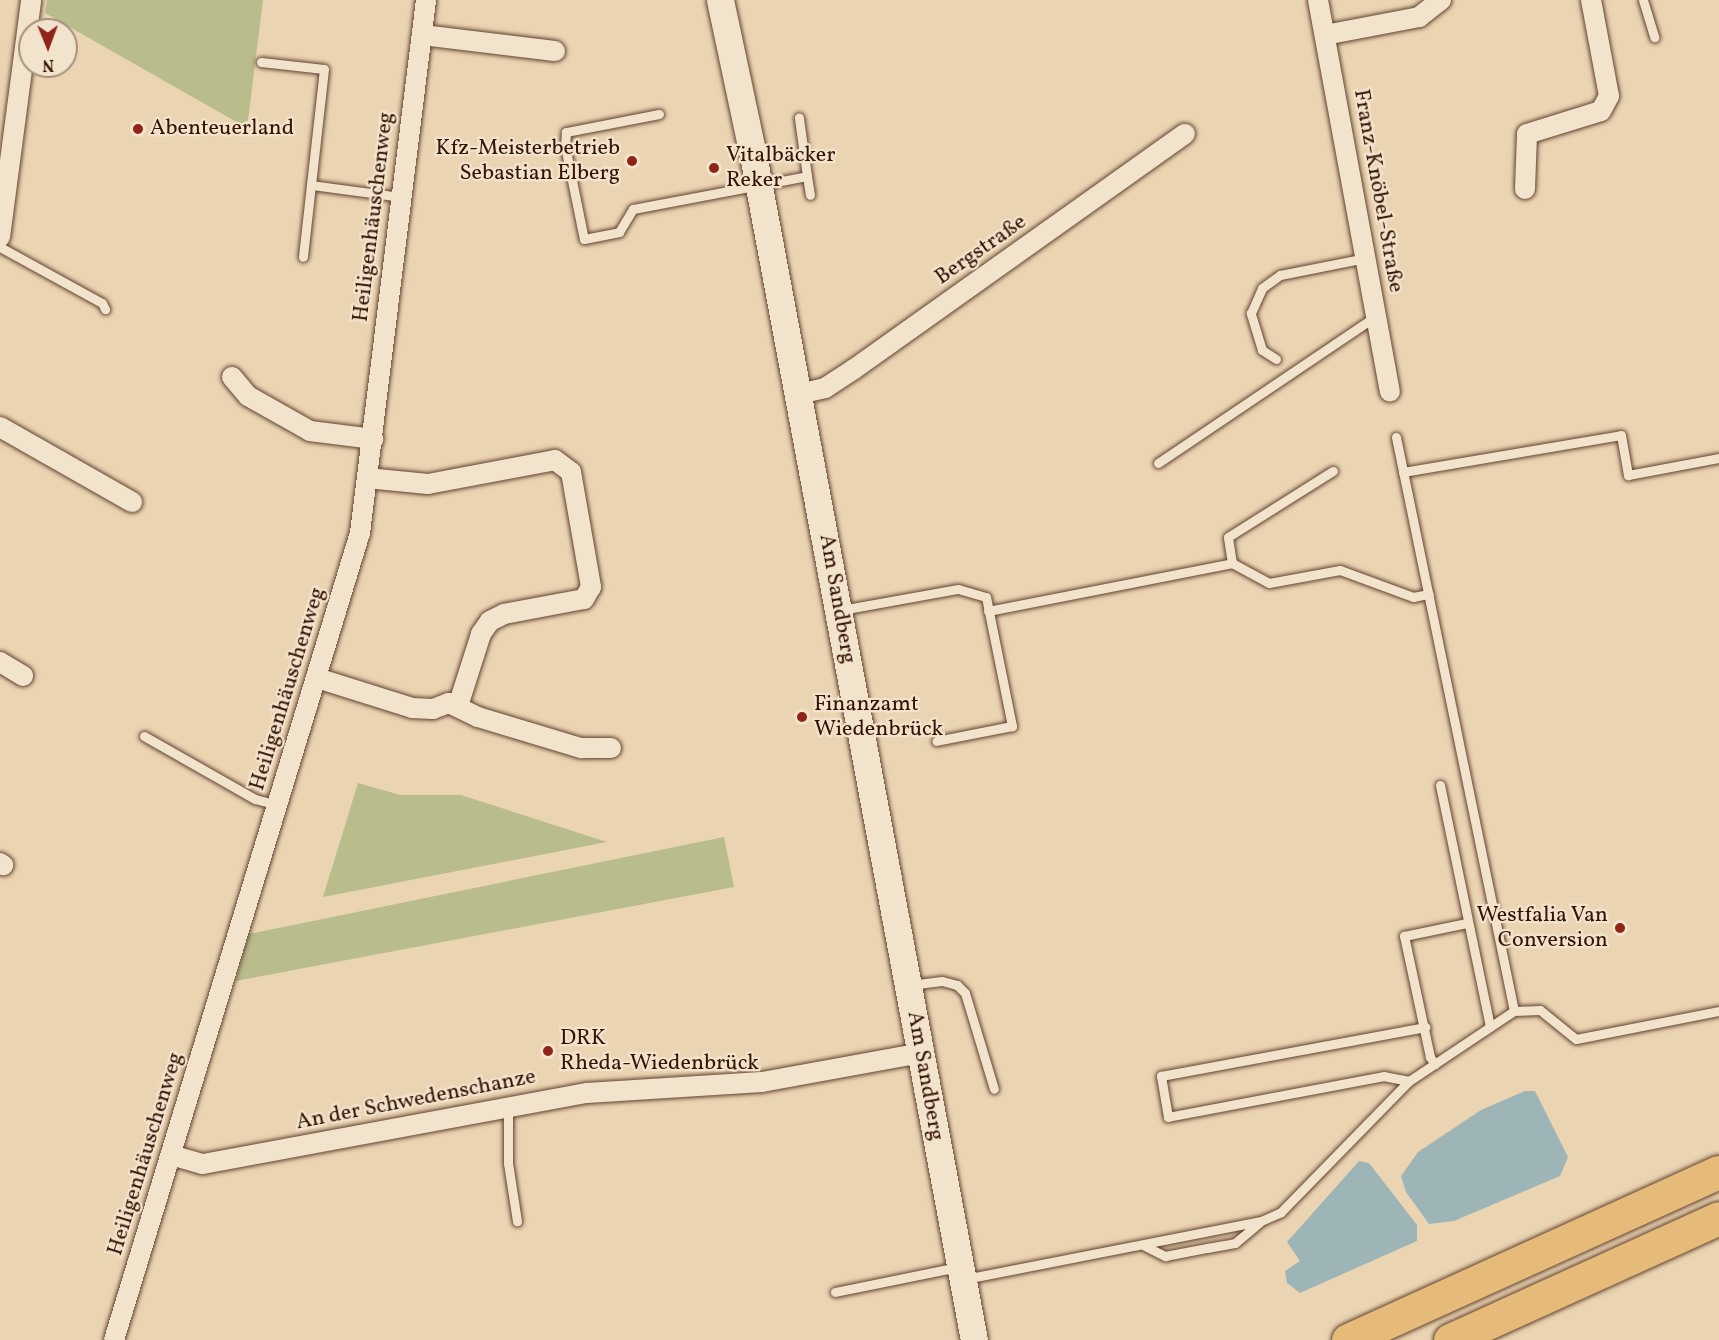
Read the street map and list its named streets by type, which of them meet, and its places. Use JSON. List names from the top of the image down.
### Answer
{
  "streets": {
    "main road": ["Am Sandberg"],
    "street": [
      "Franz-Knöbel-Straße",
      "Heiligenhäuschenweg",
      "Bergstraße",
      "An der Schwedenschanze"
    ]
  },
  "crossings": [
    ["Heiligenhäuschenweg", "An der Schwedenschanze"],
    ["Bergstraße", "Am Sandberg"],
    ["Am Sandberg", "An der Schwedenschanze"]
  ],
  "places": [
    "Abenteuerland",
    "Kfz-Meisterbetrieb Sebastian Elberg",
    "Vitalbäcker Reker",
    "Finanzamt Wiedenbrück",
    "Westfalia Van Conversion",
    "DRK Rheda-Wiedenbrück"
  ],
  "north": "bottom"
}
